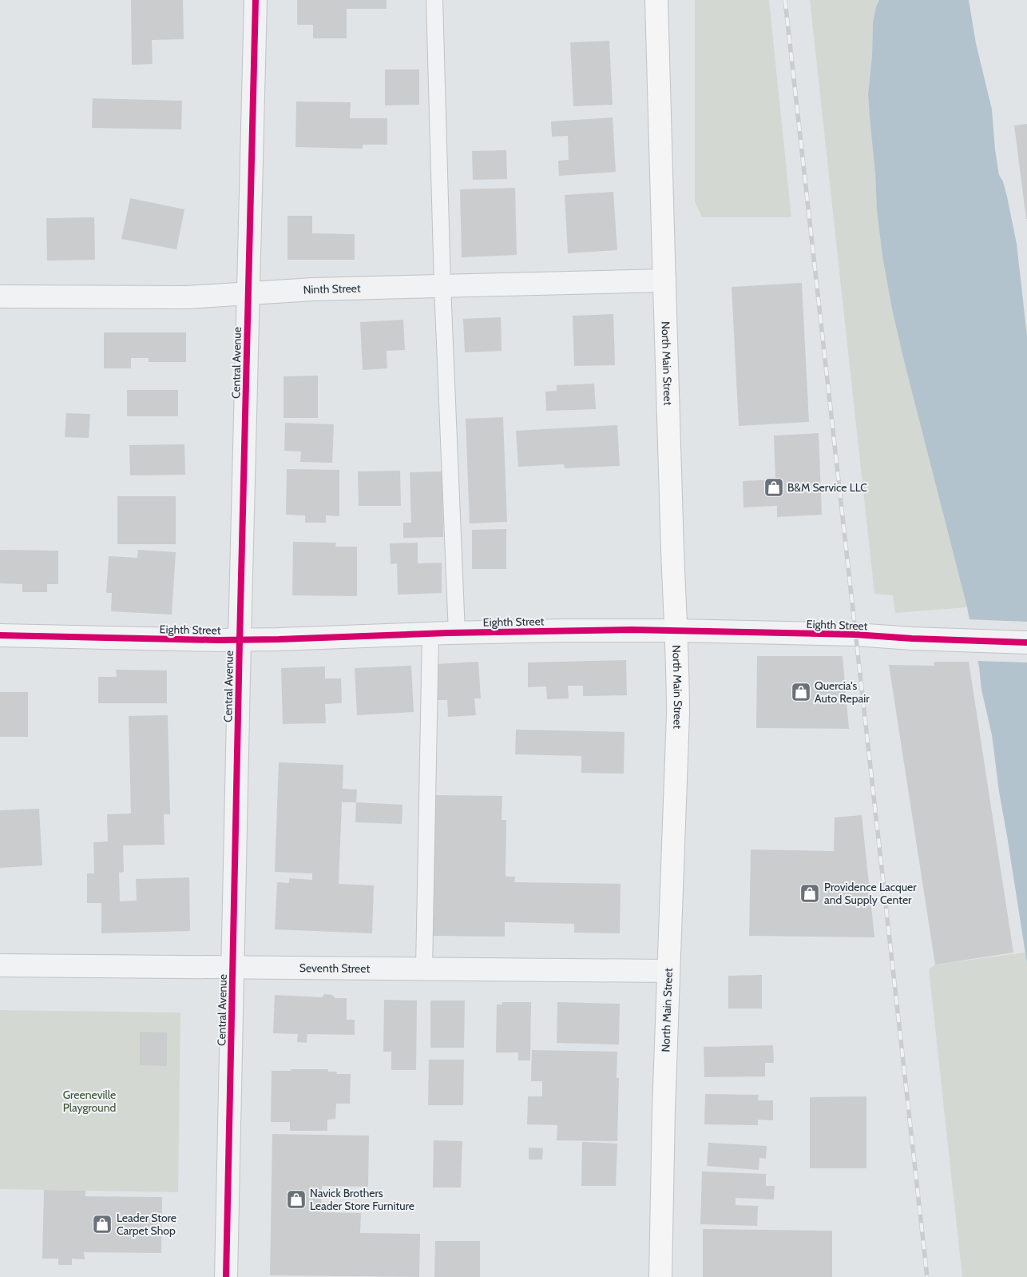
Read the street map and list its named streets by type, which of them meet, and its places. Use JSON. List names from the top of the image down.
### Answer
{
  "streets": {
    "main road": ["North Main Street"],
    "street": [
      "Ninth Street",
      "Central Avenue",
      "Eighth Street",
      "Seventh Street"
    ]
  },
  "crossings": [
    ["Ninth Street", "Central Avenue"],
    ["Ninth Street", "North Main Street"],
    ["Central Avenue", "Eighth Street"],
    ["Central Avenue", "Seventh Street"],
    ["North Main Street", "Eighth Street"],
    ["North Main Street", "Seventh Street"]
  ],
  "parks": ["Greeneville Playground"],
  "places": {
    "shop": [
      "B&M Service LLC",
      "Quercia's Auto Repair",
      "Providence Lacquer and Supply Center",
      "Navick Brothers Leader Store Furniture",
      "Leader Store Carpet Shop"
    ]
  }
}
